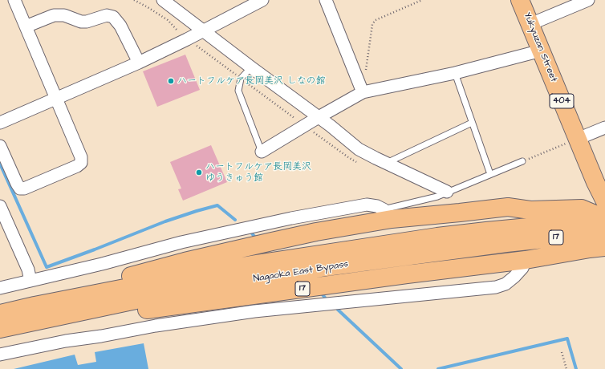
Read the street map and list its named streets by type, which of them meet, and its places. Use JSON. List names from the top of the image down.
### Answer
{
  "streets": {
    "highway": [
      "Yukyuzan Street",
      "404",
      "17",
      "Nagaoka East Bypass"
    ]
  },
  "crossings": [
    ["Yukyuzan Street", "17"],
    ["17", "Nagaoka East Bypass"]
  ],
  "places": ["ハートフルケア長岡美沢 しなの館", "ハートフルケア長岡美沢 ゆうきゅう館"]
}
